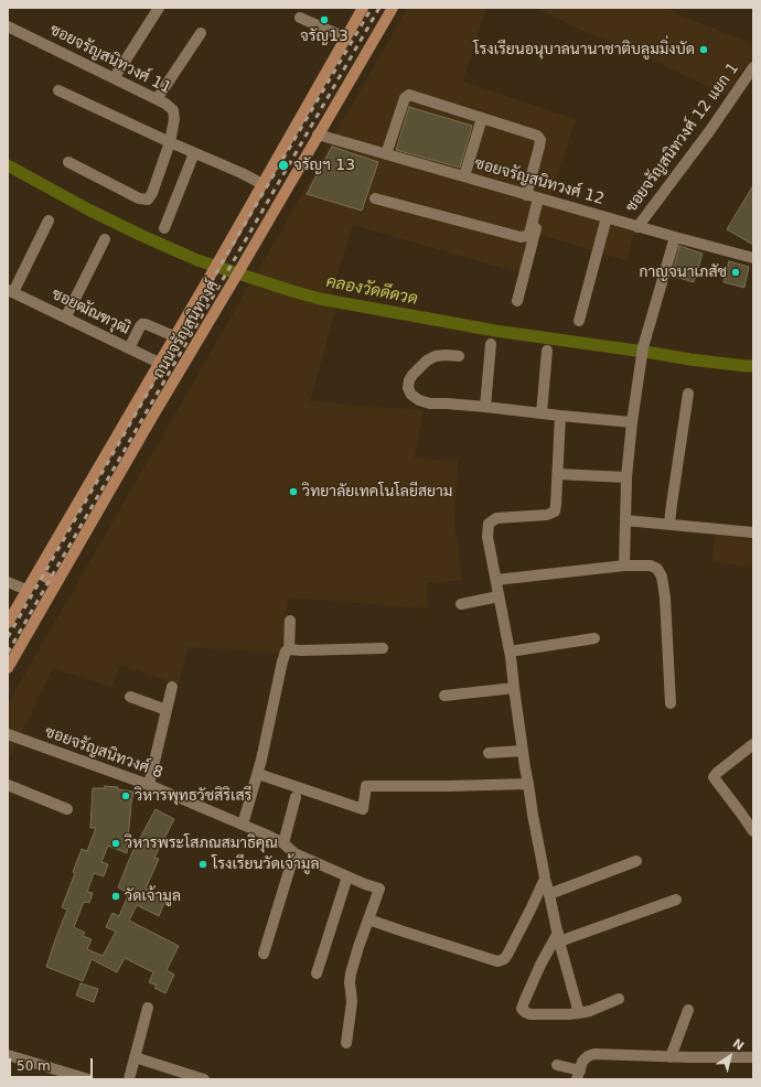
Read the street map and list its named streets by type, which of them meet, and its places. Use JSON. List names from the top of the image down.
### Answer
{
  "streets": {
    "main road": ["ถนนจรัญสนิทวงศ์"],
    "street": [
      "ซอยจรัญสนิทวงศ์ 11",
      "ซอยจรัญสนิทวงศ์ 12 แยก 1",
      "ซอยจรัญสนิทวงศ์ 12",
      "ซอยฒัณฑวุฒิ",
      "ซอยจรัญสนิทวงศ์ 8"
    ]
  },
  "crossings": [
    ["ซอยจรัญสนิทวงศ์ 12 แยก 1", "ซอยจรัญสนิทวงศ์ 12"],
    ["ซอยจรัญสนิทวงศ์ 12", "ถนนจรัญสนิทวงศ์"],
    ["ซอยฒัณฑวุฒิ", "ถนนจรัญสนิทวงศ์"]
  ],
  "water": ["คลองวัดดีดวด"],
  "places": [
    "จรัญ13",
    "โรงเรียนอนุบาลนานาชาติบลูมมิ่งบัด",
    "จรัญฯ 13",
    "กาญจนาเภสัช",
    "วิทยาลัยเทคโนโลยีสยาม",
    "วิหารพุทธวัชสิริเสรี",
    "วิหารพระโสภณสมาธิคุณ",
    "โรงเรียนวัดเจ้ามูล",
    "วัดเจ้ามูล"
  ],
  "scale_bar": "50 m",
  "north": "top right"
}
